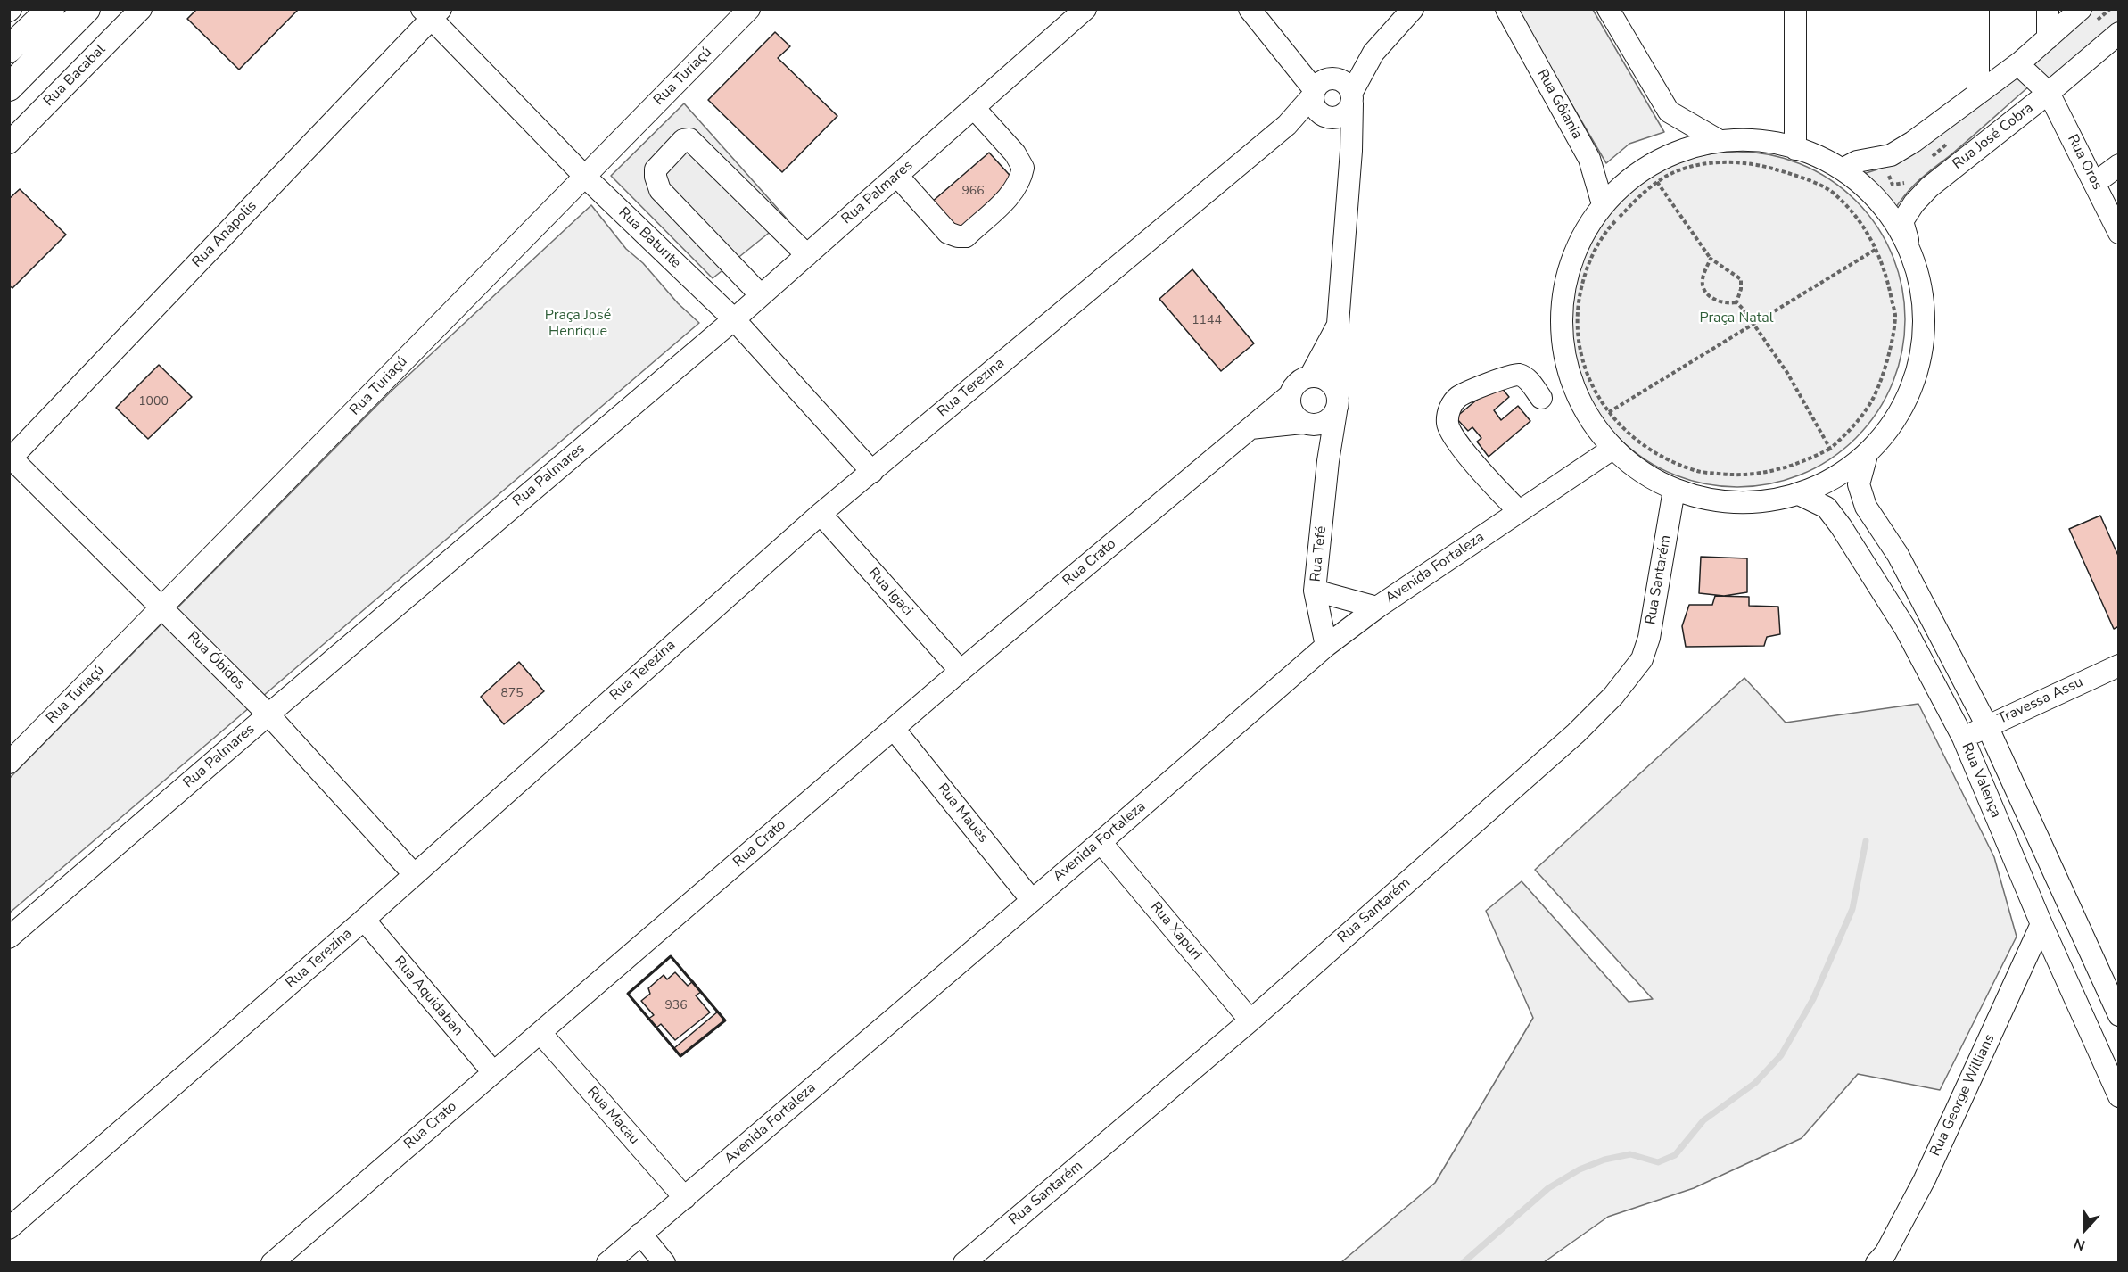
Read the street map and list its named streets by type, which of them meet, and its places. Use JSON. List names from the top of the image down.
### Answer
{
  "streets": {
    "street": [
      "Rua Bacabal",
      "Rua Turiaçú",
      "Rua Gôiania",
      "Rua José Cobra",
      "Rua Oros",
      "Rua Palmares",
      "Rua Anápolis",
      "Rua Baturite",
      "Rua Terezina",
      "Rua Tefé",
      "Rua Crato",
      "Avenida Fortaleza",
      "Rua Santarém",
      "Rua Igaci",
      "Rua Óbidos",
      "Travessa Assu",
      "Rua Valença",
      "Rua Maués",
      "Rua Xapuri",
      "Rua Aquidaban",
      "Rua George Willians",
      "Rua Macau"
    ]
  },
  "crossings": [
    ["Rua Turiaçú", "Rua Baturite"],
    ["Rua Turiaçú", "Rua Óbidos"],
    ["Rua José Cobra", "Rua Oros"],
    ["Rua Palmares", "Rua Baturite"],
    ["Rua Palmares", "Rua Óbidos"],
    ["Rua Anápolis", "Rua Baturite"],
    ["Rua Anápolis", "Rua Óbidos"],
    ["Rua Baturite", "Rua Terezina"],
    ["Rua Terezina", "Rua Tefé"],
    ["Rua Terezina", "Rua Igaci"],
    ["Rua Terezina", "Rua Óbidos"],
    ["Rua Terezina", "Rua Aquidaban"],
    ["Rua Tefé", "Rua Crato"],
    ["Rua Tefé", "Avenida Fortaleza"],
    ["Rua Crato", "Rua Igaci"],
    ["Rua Crato", "Rua Maués"],
    ["Rua Crato", "Rua Aquidaban"],
    ["Rua Crato", "Rua Macau"],
    ["Avenida Fortaleza", "Rua Maués"],
    ["Avenida Fortaleza", "Rua Xapuri"],
    ["Avenida Fortaleza", "Rua Macau"],
    ["Rua Santarém", "Rua Xapuri"],
    ["Travessa Assu", "Rua Valença"],
    ["Rua Valença", "Rua George Willians"]
  ],
  "parks": ["Praça José Henrique", "Praça Natal"],
  "house_numbers": [
    "966",
    "1144",
    "1000",
    "875",
    "936"
  ],
  "north": "bottom"
}
